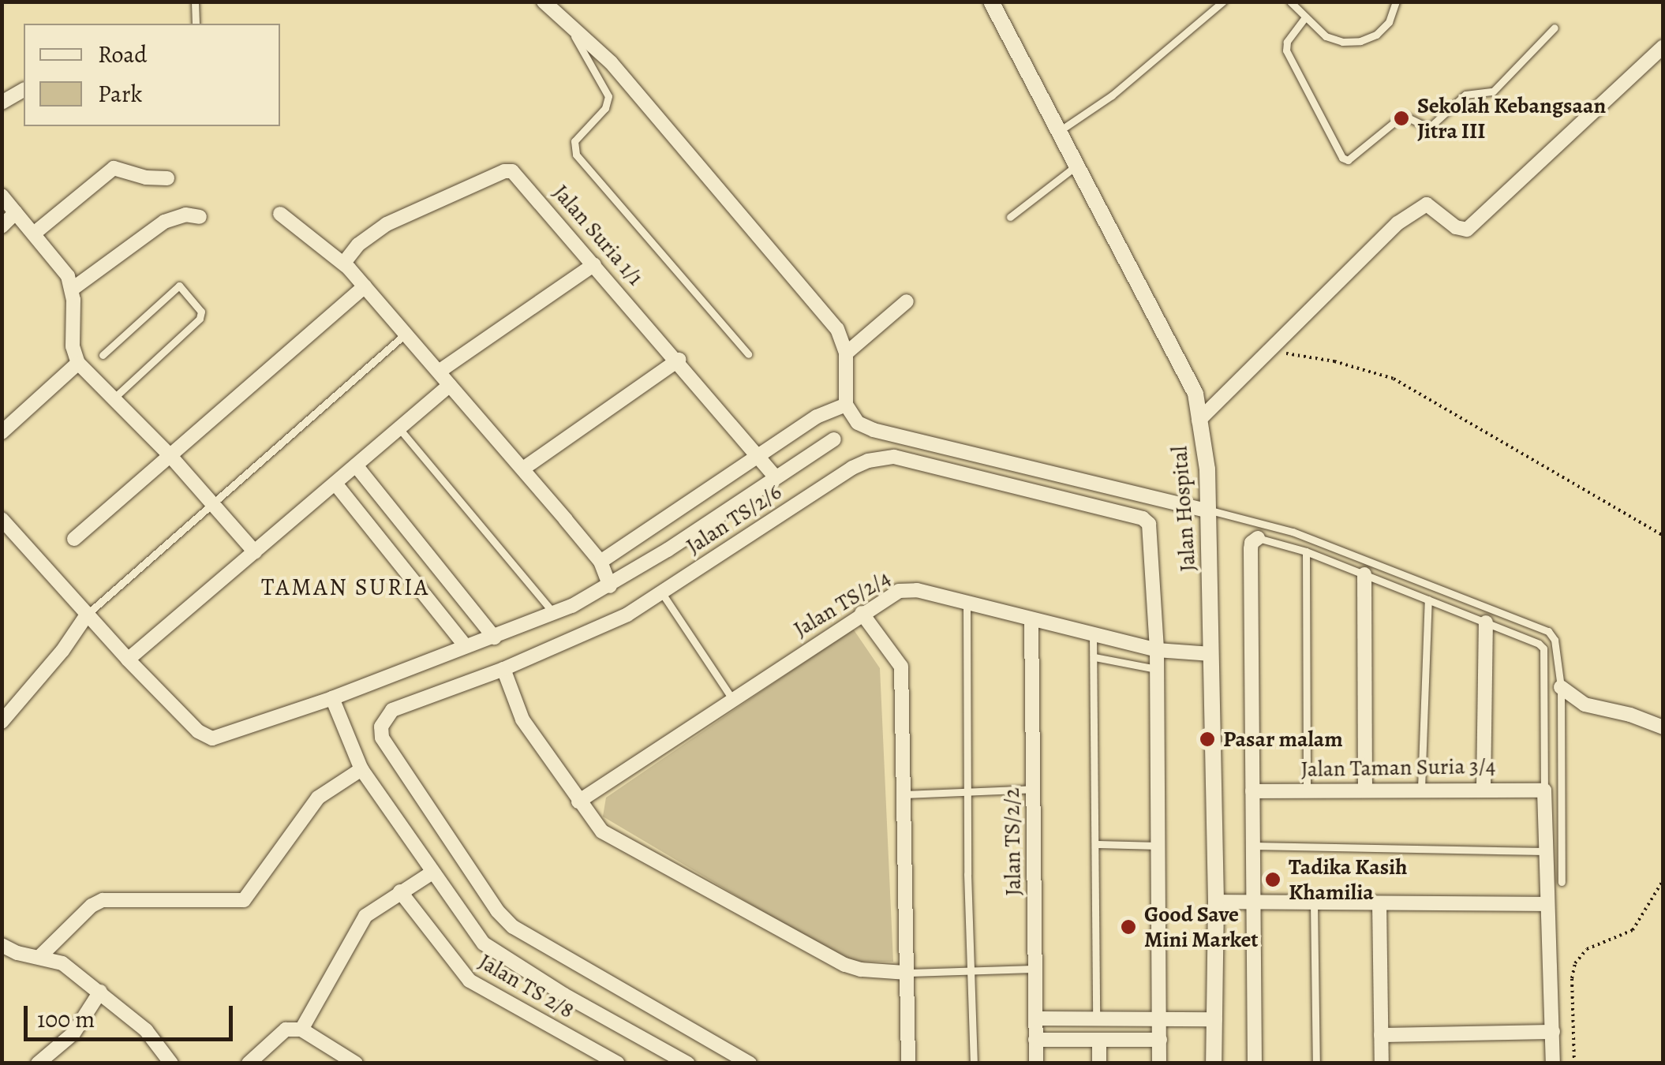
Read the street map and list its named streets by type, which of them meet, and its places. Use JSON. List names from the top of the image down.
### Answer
{
  "streets": {
    "street": [
      "Jalan Suria 1/1",
      "Jalan Hospital",
      "Jalan TS/2/6",
      "Jalan TS/2/4",
      "Jalan Taman Suria 3/4",
      "Jalan TS/2/2",
      "Jalan TS 2/8"
    ]
  },
  "crossings": [
    ["Jalan Hospital", "Jalan TS/2/4"],
    ["Jalan TS/2/6", "Jalan TS/2/4"],
    ["Jalan TS/2/4", "Jalan TS/2/2"]
  ],
  "districts": ["TAMAN SURIA"],
  "places": [
    "Sekolah Kebangsaan Jitra III",
    "Pasar malam",
    "Tadika Kasih Khamilia",
    "Good Save Mini Market"
  ],
  "legend": ["Road", "Park"],
  "scale_bar": "100 m"
}
